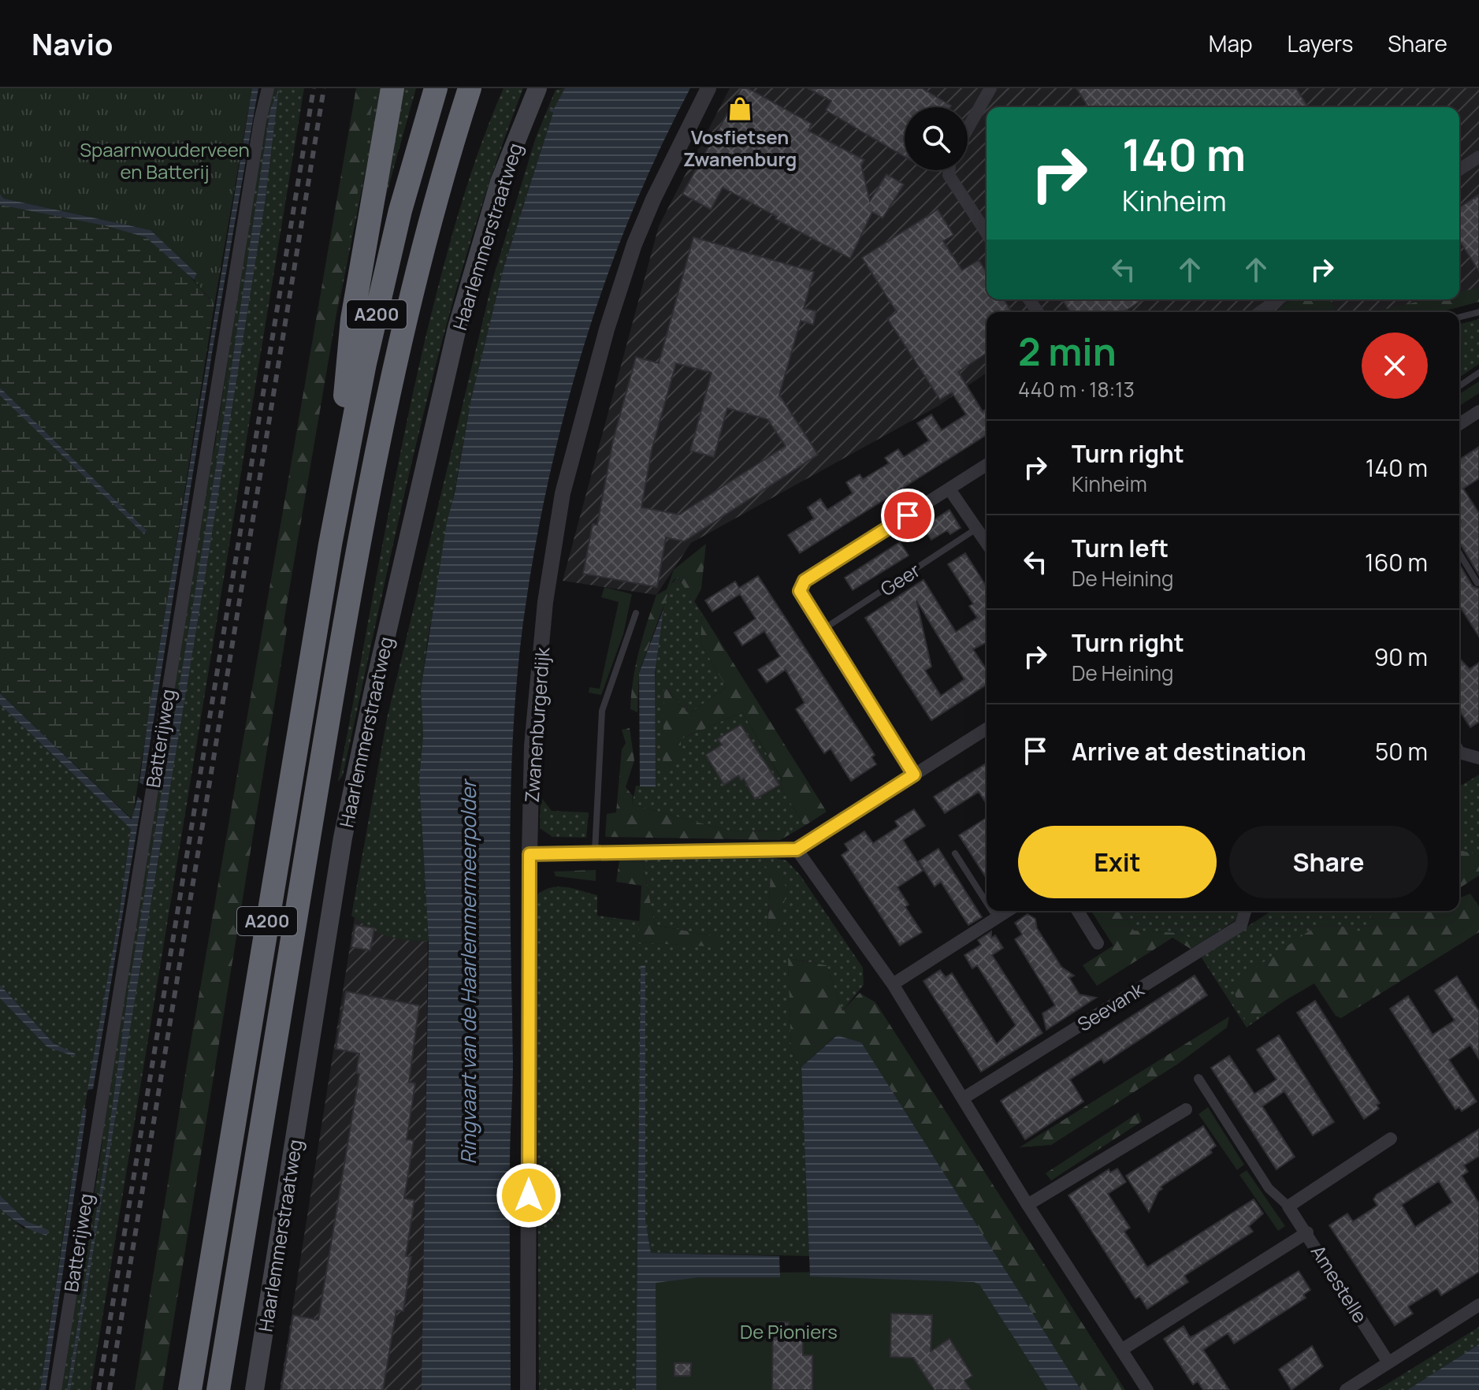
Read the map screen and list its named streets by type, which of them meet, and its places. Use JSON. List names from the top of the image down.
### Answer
{
  "streets": {
    "highway": ["A200"],
    "main road": ["Haarlemmerstraatweg"],
    "street": [
      "Zwanenburgerdijk",
      "Batterijweg",
      "Seevank",
      "Amestelle"
    ],
    "lane": ["Geer"]
  },
  "water": ["Ringvaart van de Haarlemmermeerpolder"],
  "parks": ["Spaarnwouderveen en Batterij", "De Pioniers"],
  "places": {
    "shop": ["Vosfietsen Zwanenburg"]
  },
  "page": {
    "header": "Navio",
    "nav": ["Map", "Layers", "Share"],
    "turn": ["140 m", "Kinheim"],
    "heading": ["2 min", "440 m · 18:13"],
    "list": [
      {
        "name": "Turn right",
        "note": "Kinheim",
        "value": "140 m"
      },
      {
        "name": "Turn left",
        "note": "De Heining",
        "value": "160 m"
      },
      {
        "name": "Turn right",
        "note": "De Heining",
        "value": "90 m"
      },
      {
        "name": "Arrive at destination",
        "value": "50 m"
      }
    ],
    "buttons": ["Exit", "Share"]
  }
}
